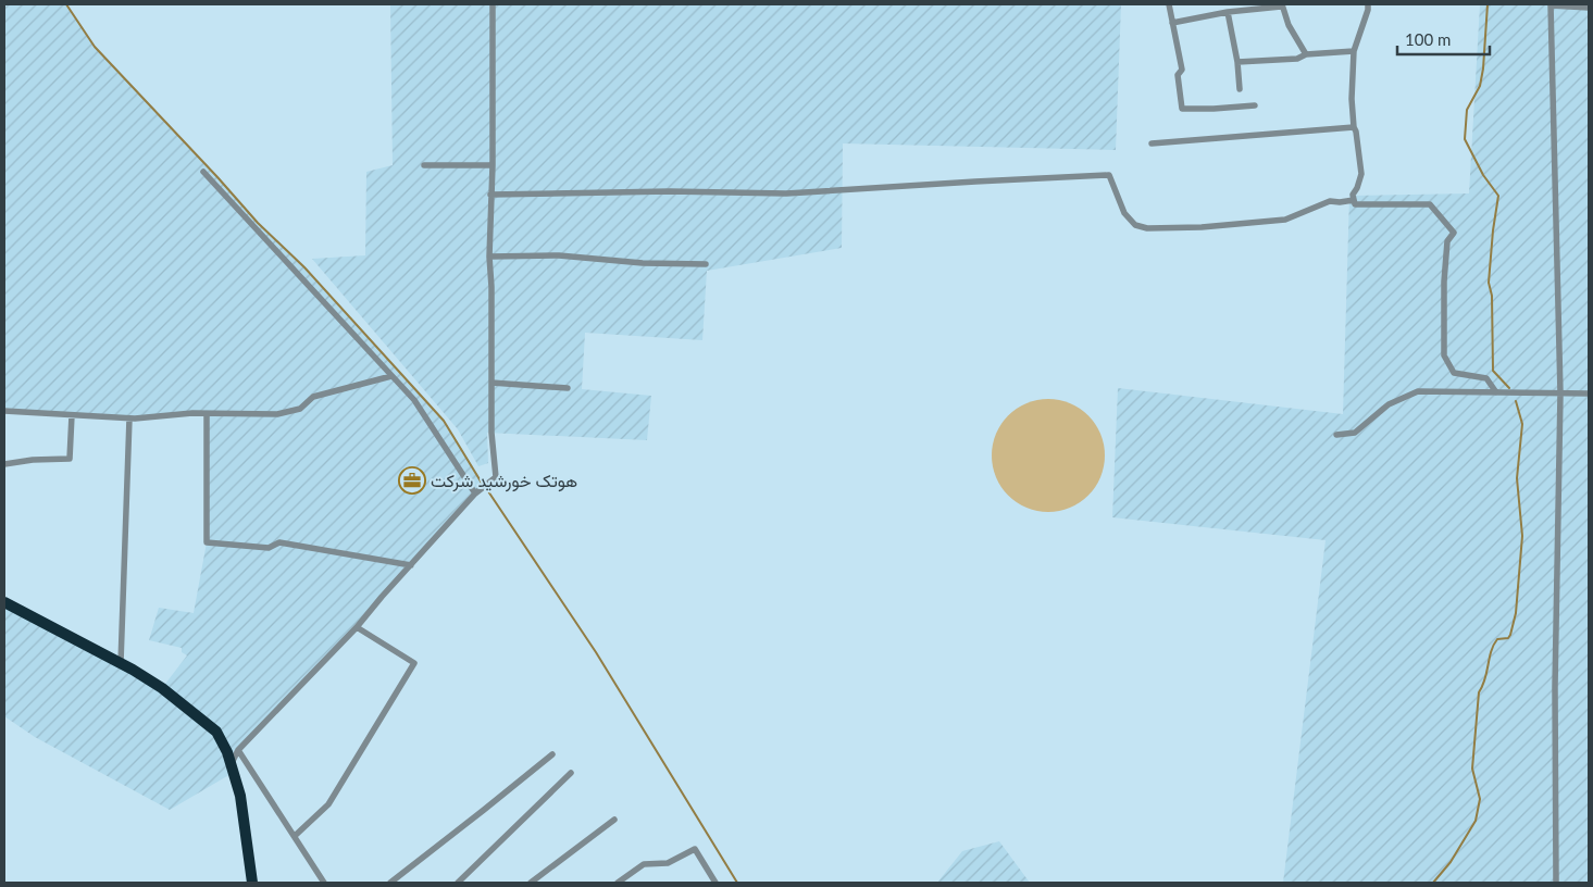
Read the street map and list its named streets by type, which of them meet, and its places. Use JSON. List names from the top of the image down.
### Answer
{
  "places": {
    "office": ["هوتک خورشید شرکت"]
  },
  "scale_bar": "100 m"
}
